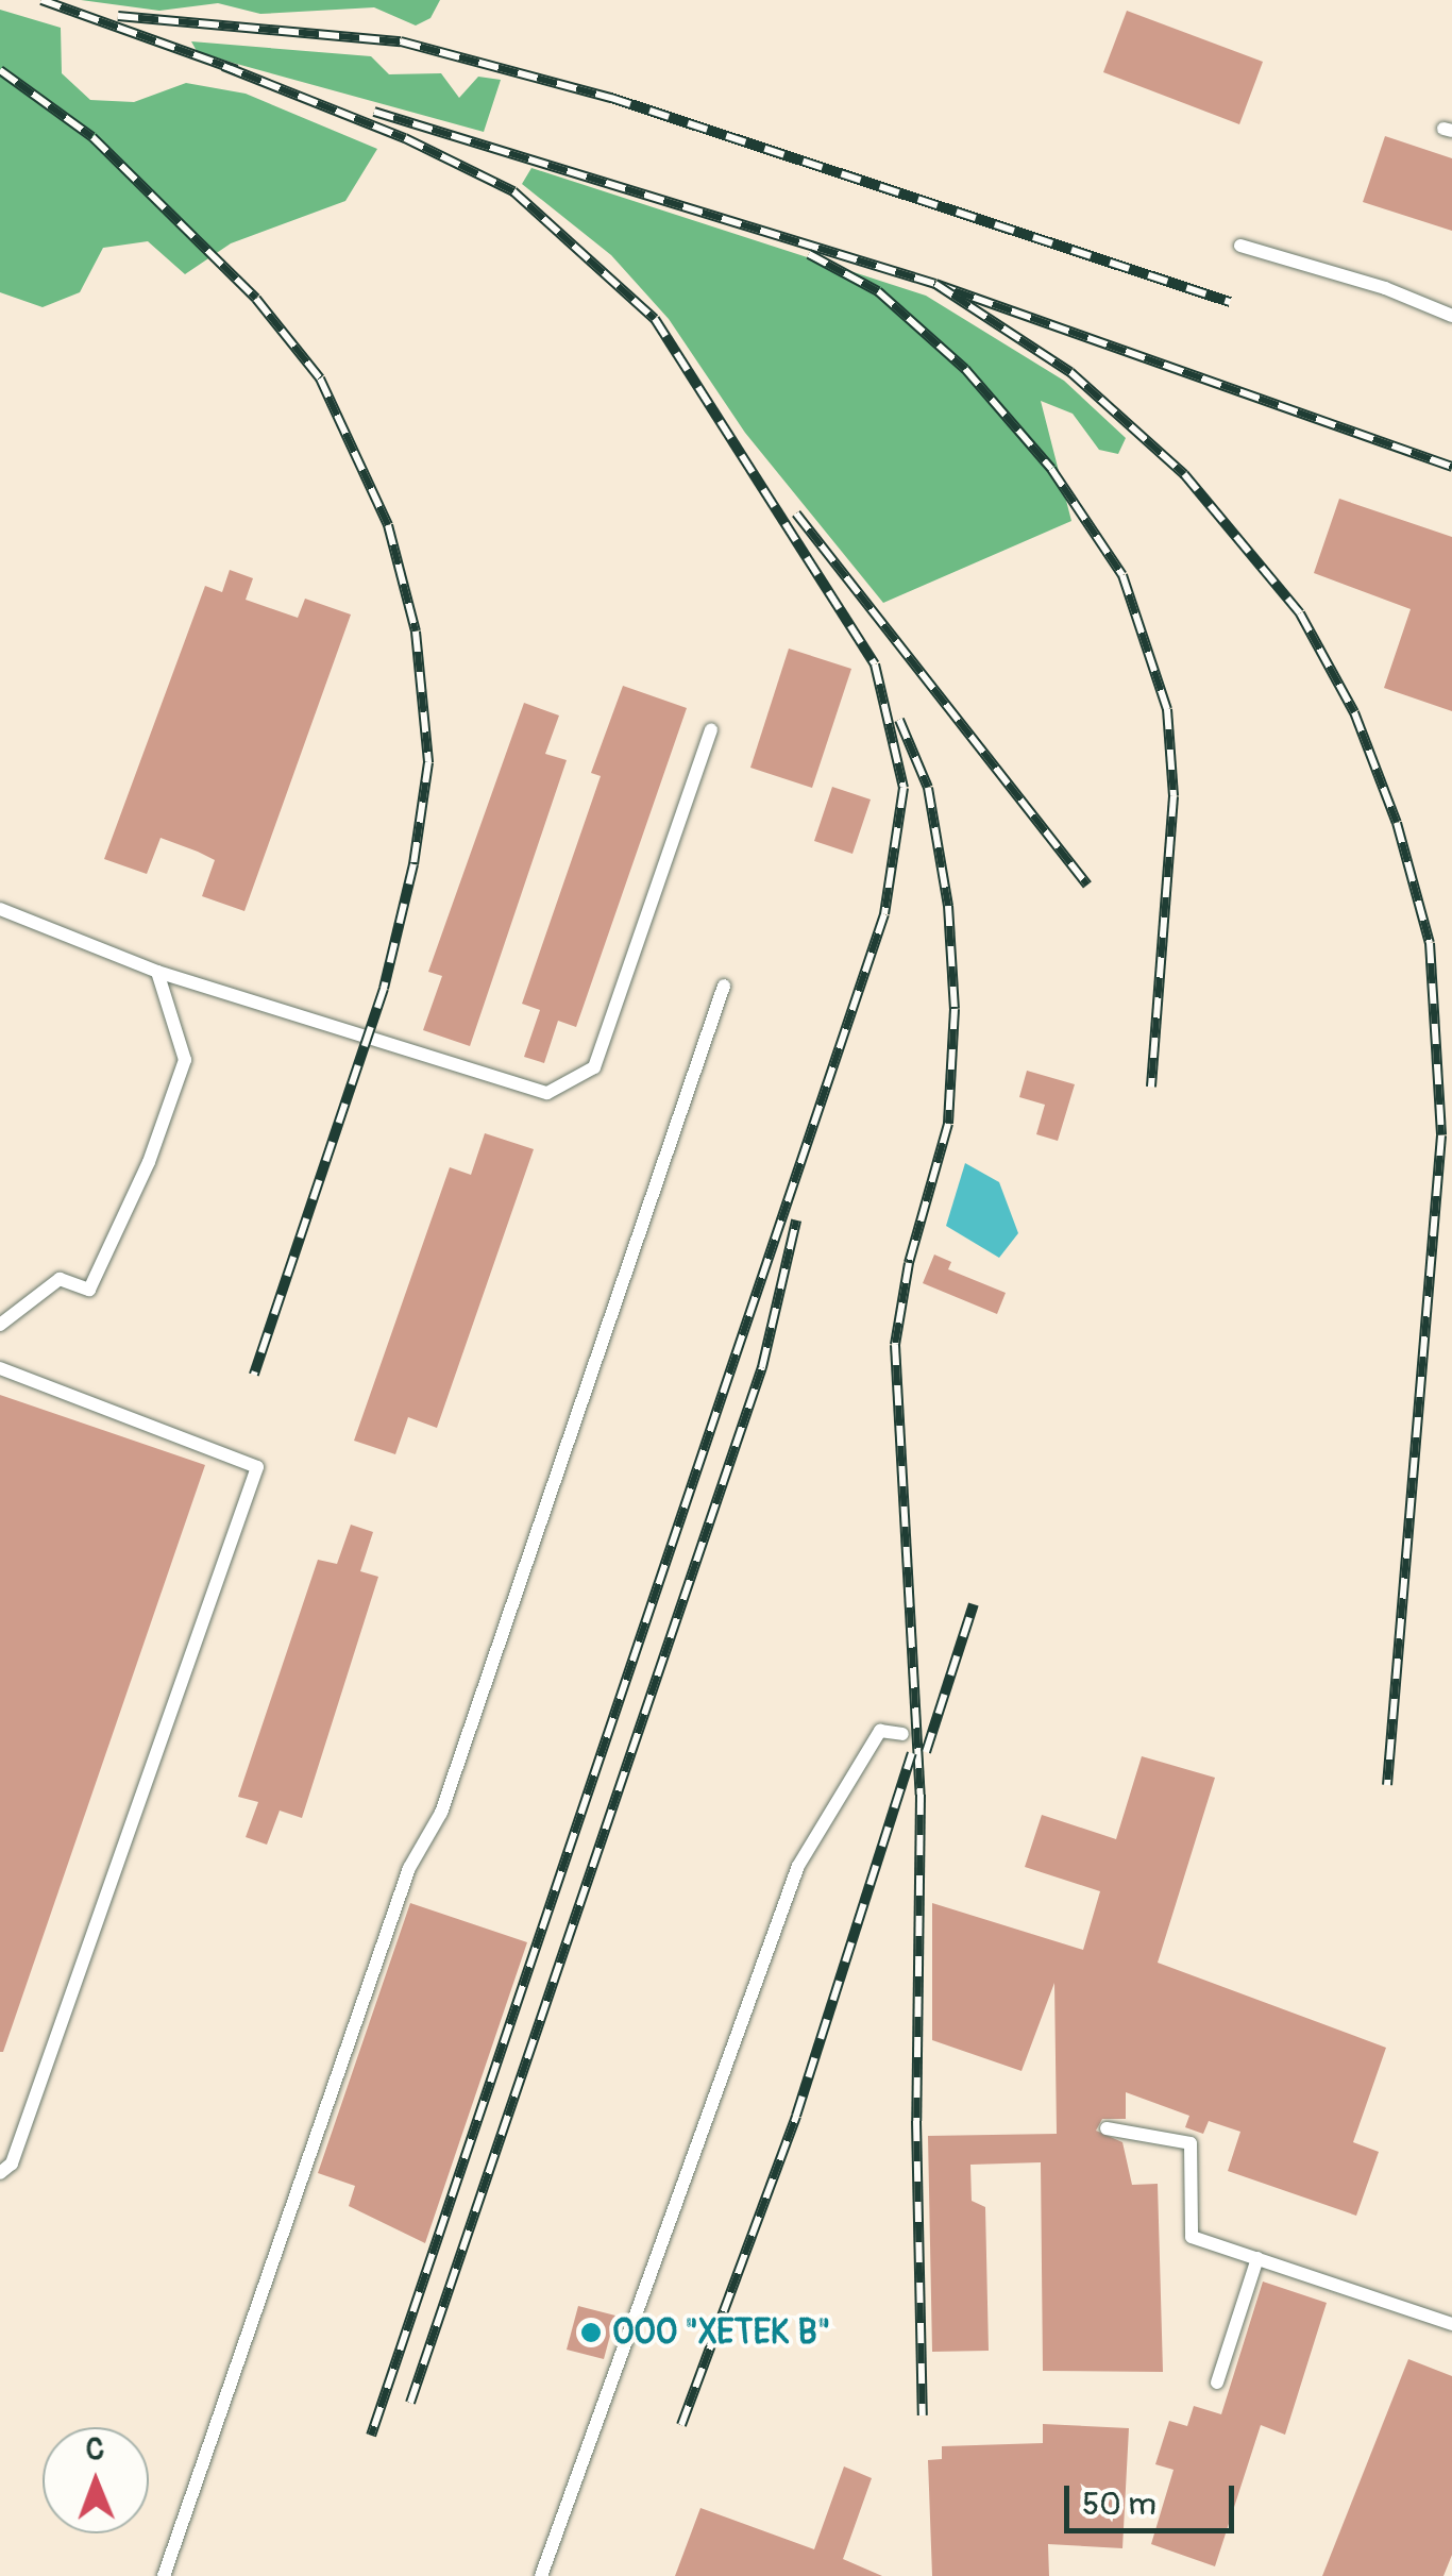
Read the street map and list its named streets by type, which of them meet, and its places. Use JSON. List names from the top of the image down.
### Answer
{
  "places": ["ООО \"ХЕТЕК В\""],
  "scale_bar": "50 m",
  "north": "top"
}
